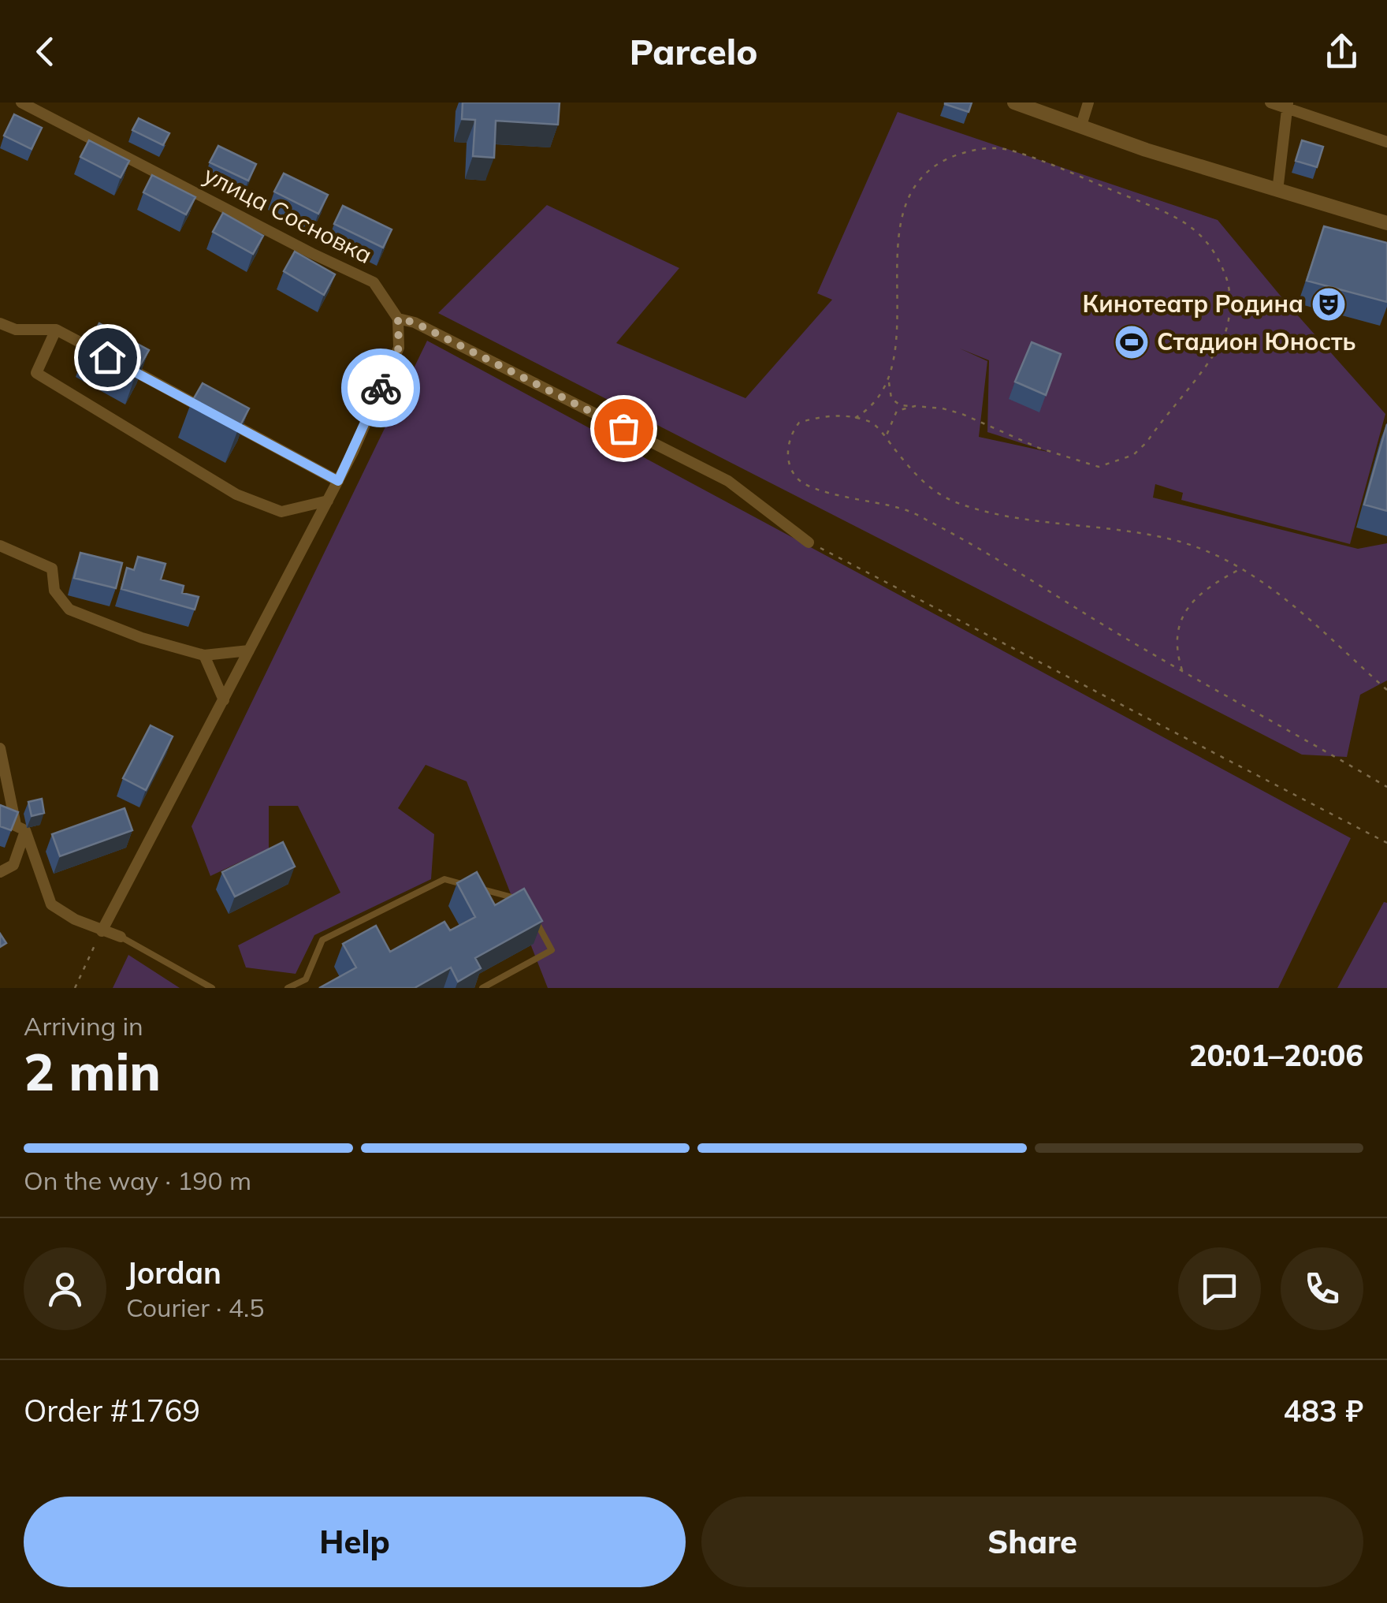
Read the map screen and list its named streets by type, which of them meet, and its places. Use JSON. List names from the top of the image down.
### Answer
{
  "streets": {
    "street": ["улица Сосновка"]
  },
  "places": {
    "theatre": ["Кинотеатр Родина"],
    "sports": ["Стадион Юность"]
  },
  "page": {
    "header": "Parcelo",
    "heading": ["2 min", "Arriving in", "20:01–20:06"],
    "panel": [
      "Jordan",
      "Courier · 4.5",
      "Order #1769",
      "483 ₽"
    ],
    "bar": "On the way · 190 m",
    "buttons": ["Help", "Share"]
  }
}
